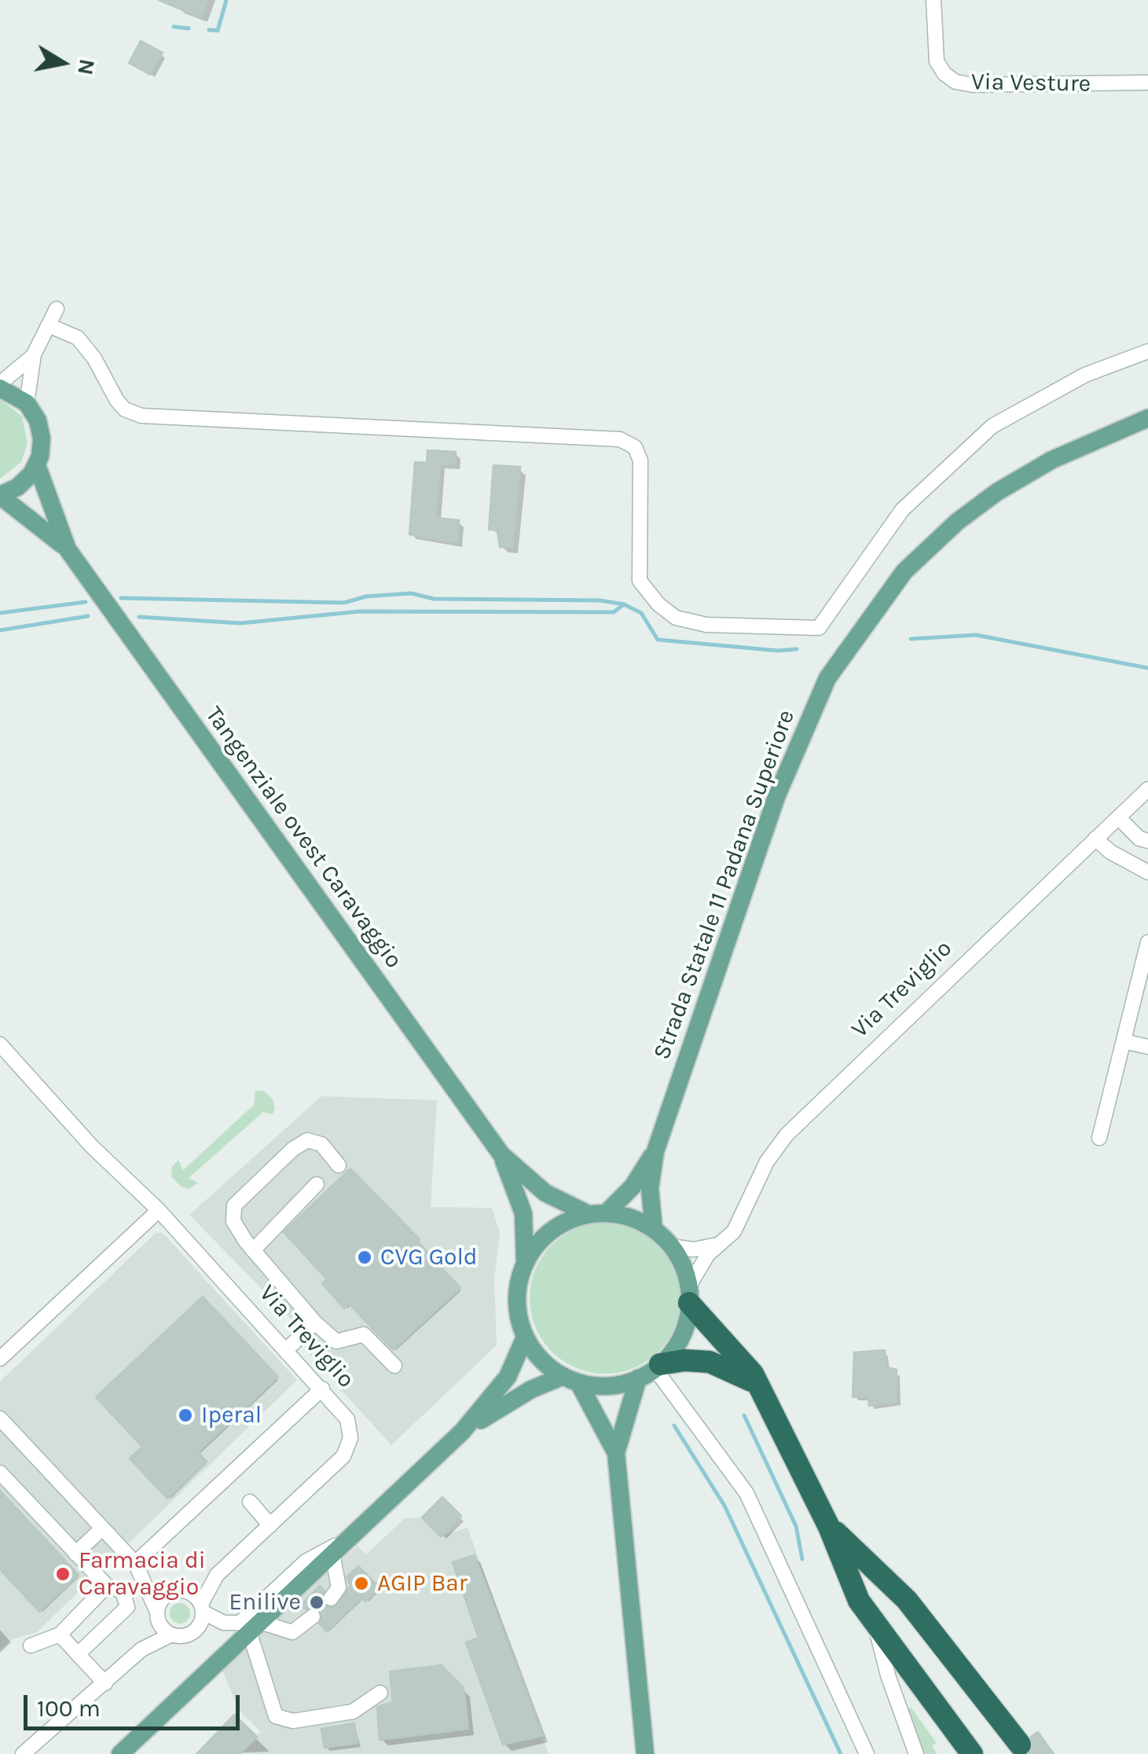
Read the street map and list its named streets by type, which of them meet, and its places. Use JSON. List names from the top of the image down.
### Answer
{
  "streets": {
    "main road": ["Tangenziale ovest Caravaggio", "Strada Statale 11 Padana Superiore"],
    "street": ["Via Vesture", "Via Treviglio"]
  },
  "crossings": [
    ["Tangenziale ovest Caravaggio", "Strada Statale 11 Padana Superiore"],
    ["Tangenziale ovest Caravaggio", "Via Treviglio"],
    ["Strada Statale 11 Padana Superiore", "Via Treviglio"]
  ],
  "places": [
    "CVG Gold",
    "Iperal",
    "Farmacia di Caravaggio",
    "AGIP Bar",
    "Enilive"
  ],
  "scale_bar": "100 m",
  "north": "right"
}
